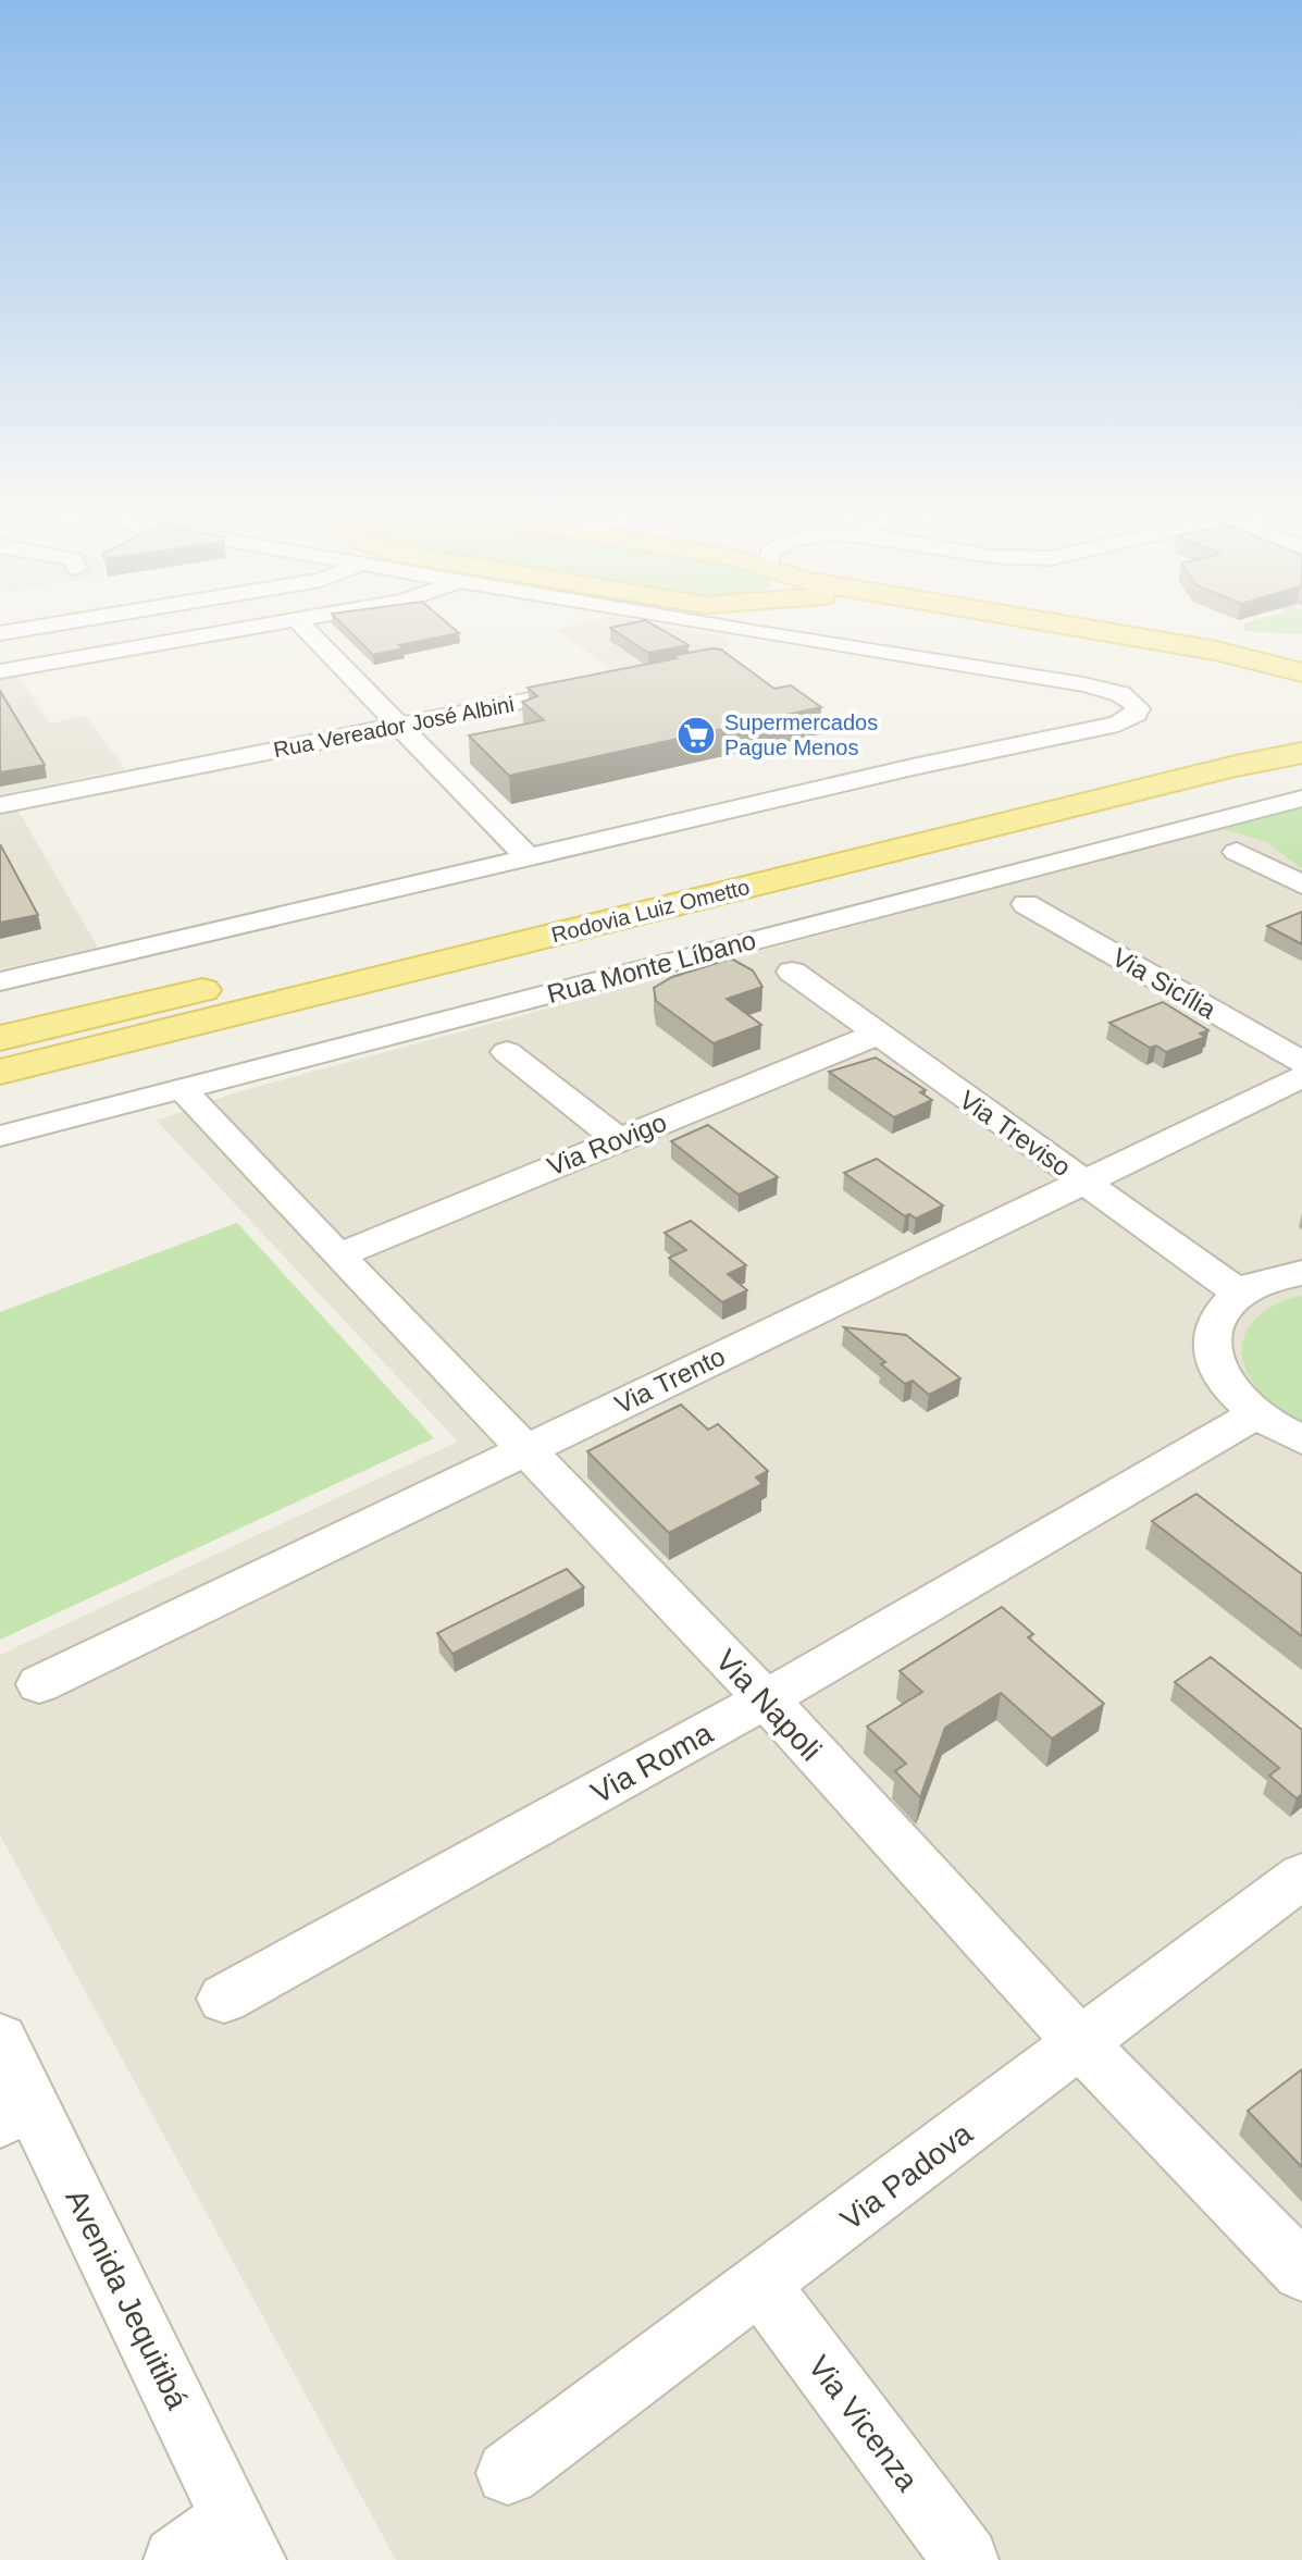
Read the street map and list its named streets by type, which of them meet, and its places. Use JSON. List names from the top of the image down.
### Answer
{
  "streets": {
    "main road": ["Rodovia Luiz Ometto"],
    "street": [
      "Rua Vereador José Albini",
      "Rua Monte Líbano",
      "Via Sicília",
      "Via Treviso",
      "Via Rovigo",
      "Via Trento",
      "Via Napoli",
      "Via Roma",
      "Via Padova",
      "Avenida Jequitibá",
      "Via Vicenza"
    ]
  },
  "crossings": [
    ["Rua Monte Líbano", "Via Napoli"],
    ["Via Treviso", "Via Rovigo"],
    ["Via Treviso", "Via Trento"],
    ["Via Rovigo", "Via Napoli"],
    ["Via Trento", "Via Napoli"],
    ["Via Napoli", "Via Roma"],
    ["Via Napoli", "Via Padova"],
    ["Via Padova", "Via Vicenza"]
  ],
  "places": {
    "supermarket": ["Supermercados Pague Menos"]
  }
}
